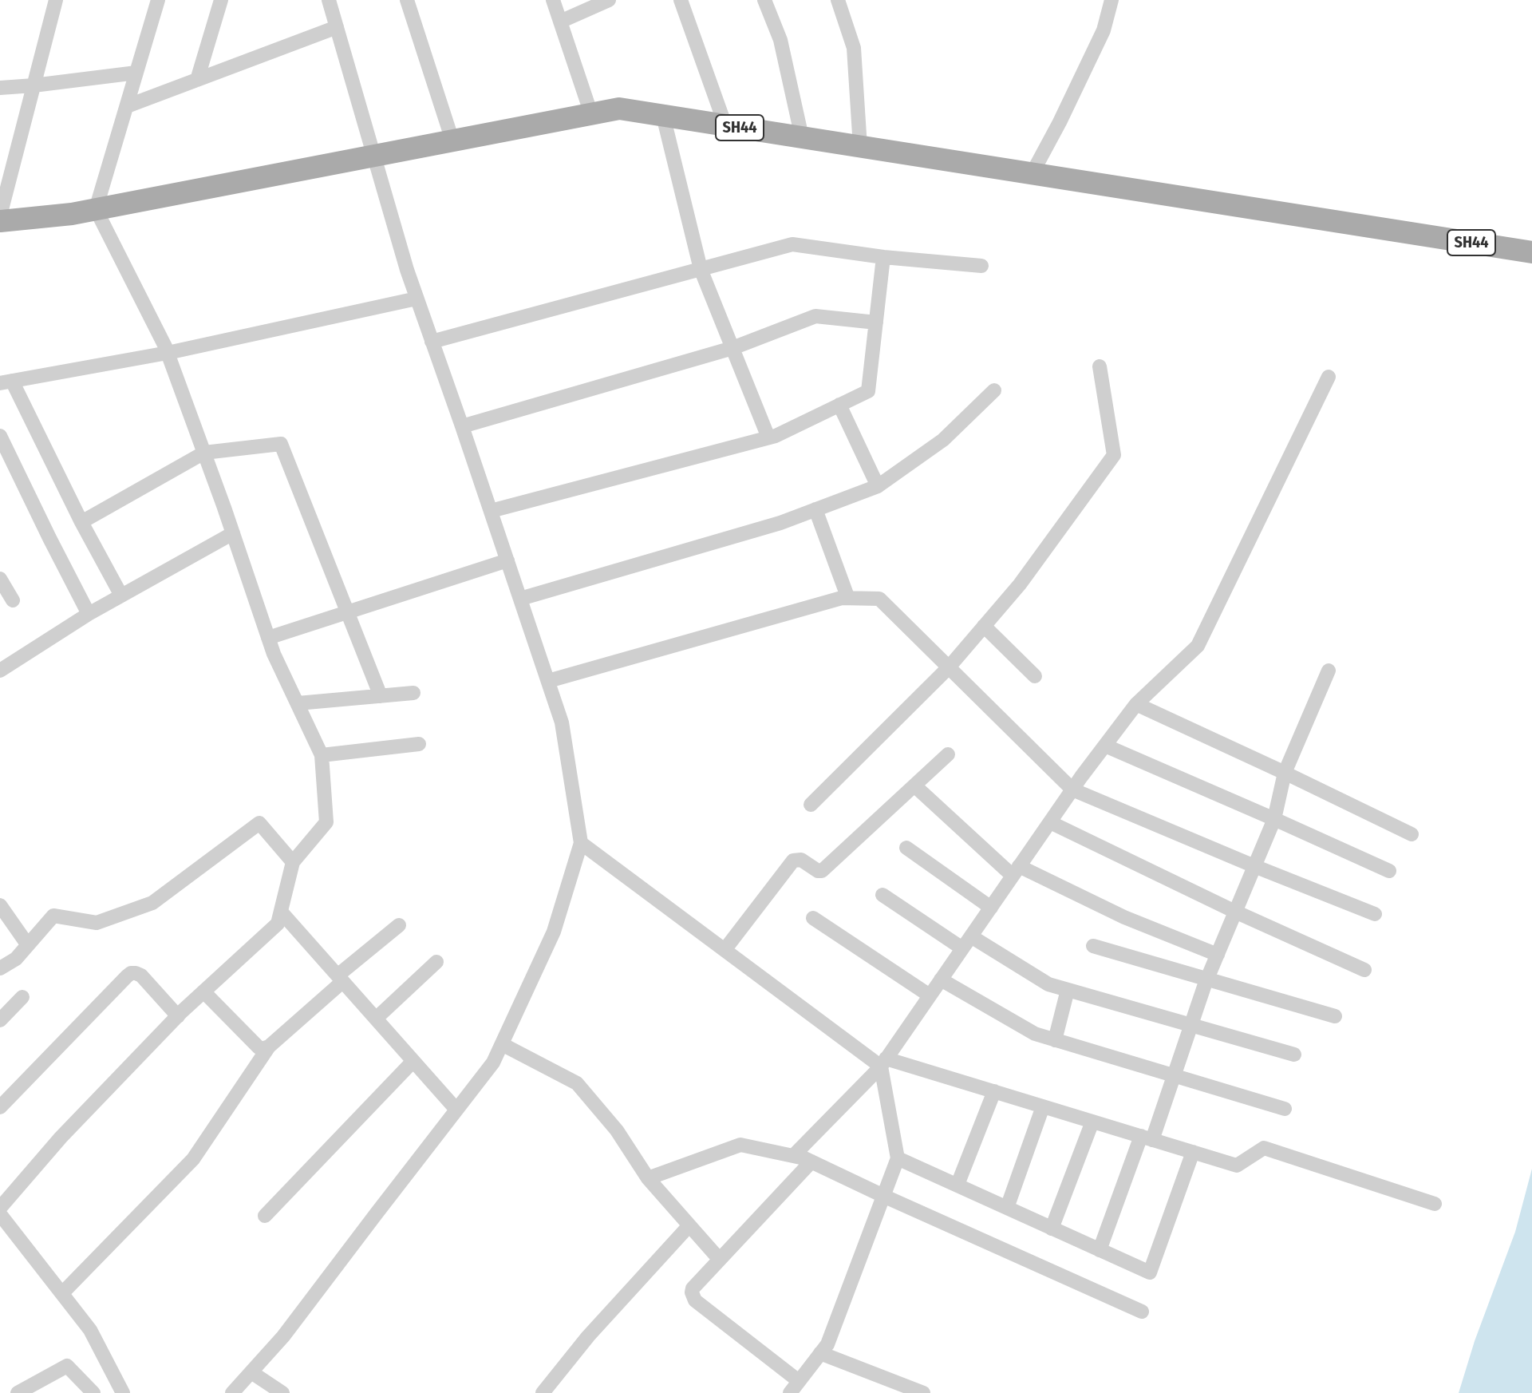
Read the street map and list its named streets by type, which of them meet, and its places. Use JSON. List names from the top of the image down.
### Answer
{
  "streets": {
    "main road": ["SH44"]
  }
}
